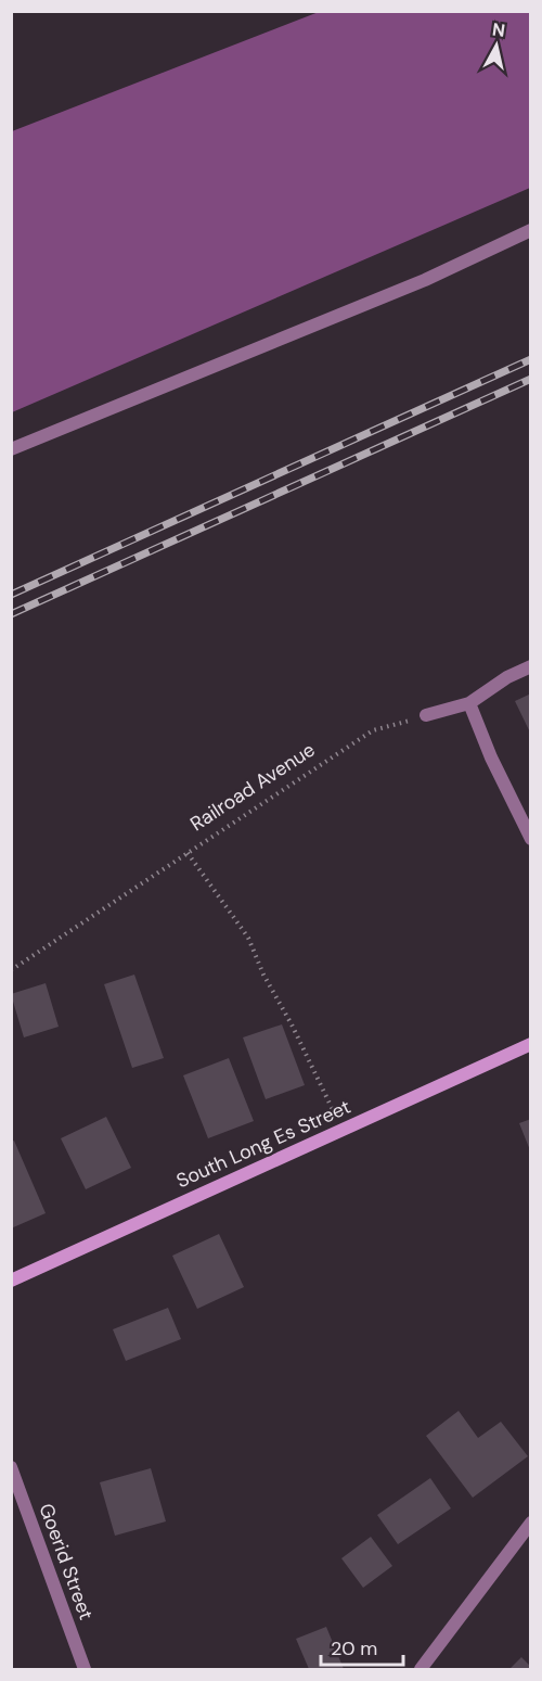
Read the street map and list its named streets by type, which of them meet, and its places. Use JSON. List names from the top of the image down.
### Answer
{
  "streets": {
    "street": ["South Long Es Street", "Goerid Street"],
    "path": ["Railroad Avenue"]
  },
  "scale_bar": "20 m",
  "north": "top"
}
